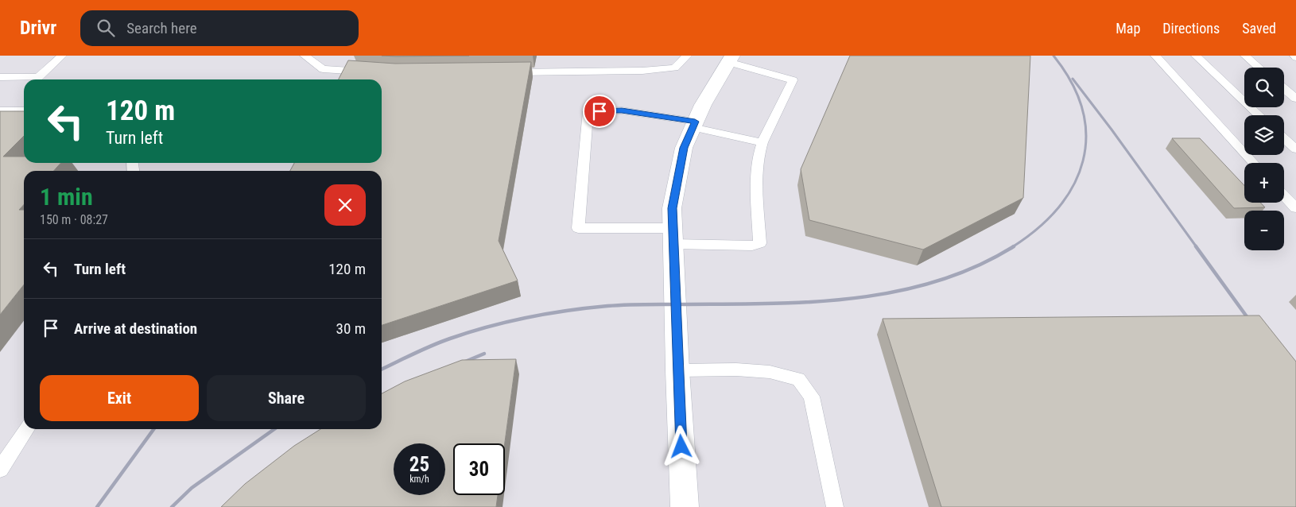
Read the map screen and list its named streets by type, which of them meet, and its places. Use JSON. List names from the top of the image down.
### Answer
{
  "page": {
    "header": "Drivr",
    "search": "Search here",
    "nav": ["Map", "Directions", "Saved"],
    "map_buttons": ["+", "−"],
    "turn": ["120 m", "Turn left"],
    "heading": ["1 min", "150 m · 08:27"],
    "list": [
      {
        "name": "Turn left",
        "value": "120 m"
      },
      {
        "name": "Arrive at destination",
        "value": "30 m"
      }
    ],
    "buttons": ["Exit", "Share"],
    "speed": "25 km/h",
    "limit": "30"
  }
}
